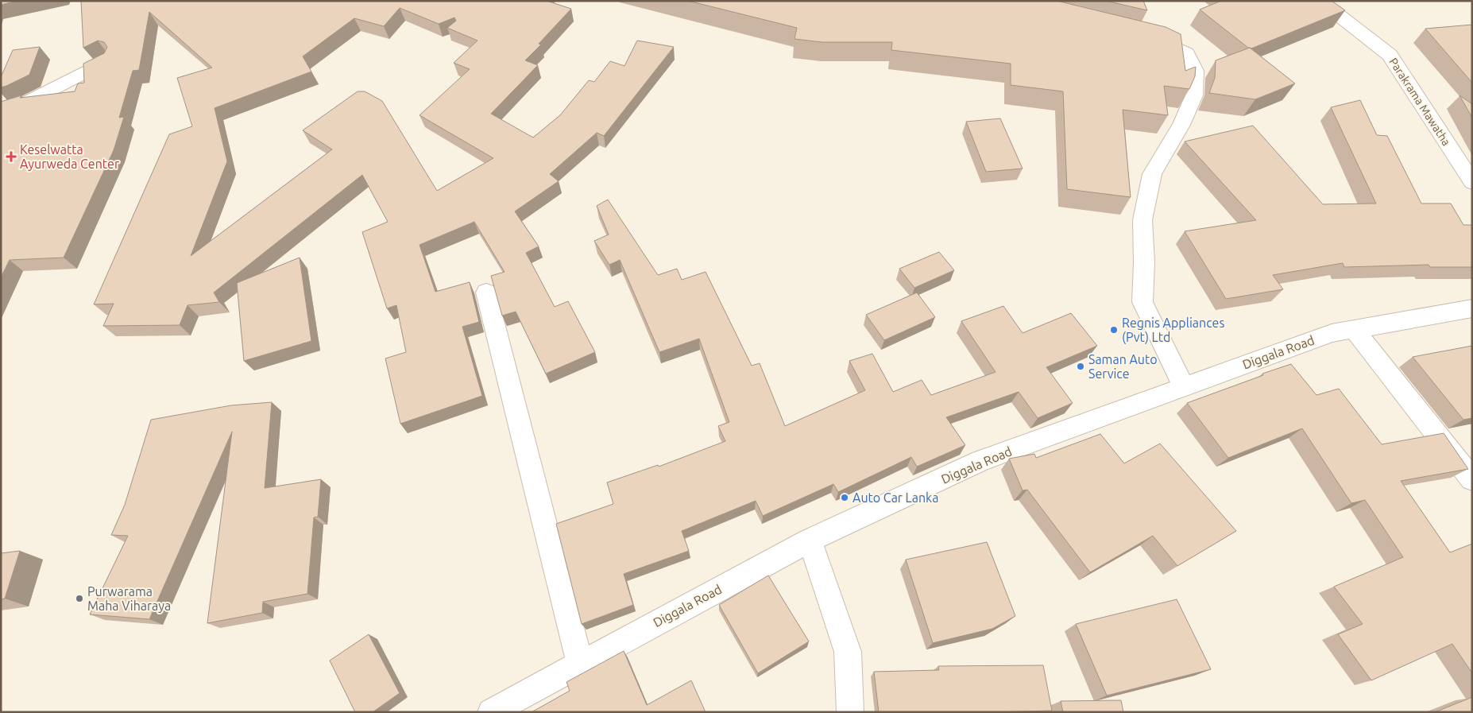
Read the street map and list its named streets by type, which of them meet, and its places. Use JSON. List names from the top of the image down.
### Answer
{
  "streets": {
    "street": ["Parakrama Mawatha", "Diggala Road"]
  },
  "places": {
    "health": ["Keselwatta Ayurweda Center"],
    "other": [
      "Regnis Appliances (Pvt) Ltd",
      "Saman Auto Service",
      "Auto Car Lanka",
      "Purwarama Maha Viharaya"
    ]
  }
}
